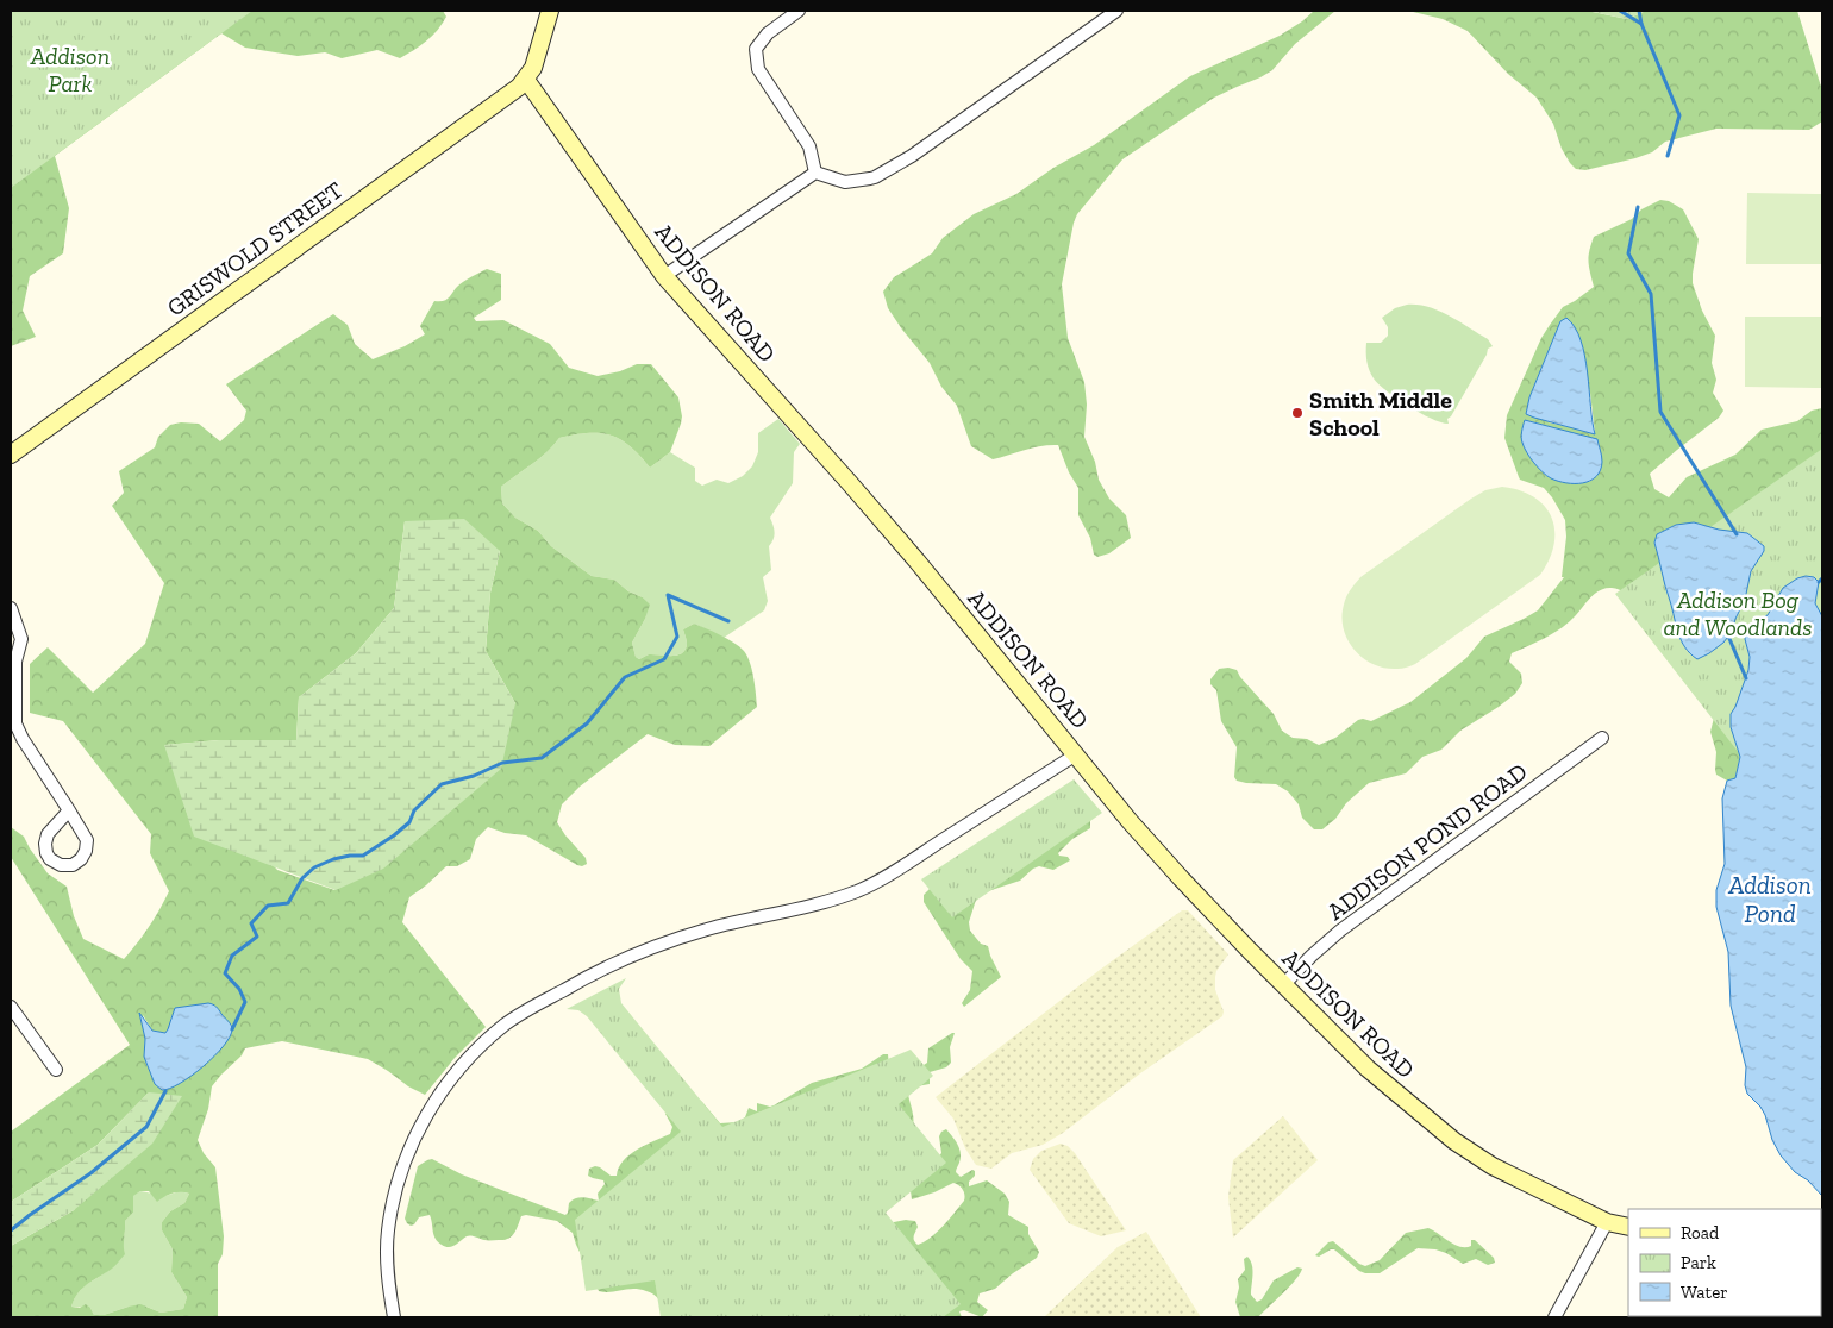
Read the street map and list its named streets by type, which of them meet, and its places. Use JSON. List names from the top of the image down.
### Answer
{
  "streets": {
    "main road": ["GRISWOLD STREET", "ADDISON ROAD"],
    "street": ["ADDISON POND ROAD"]
  },
  "crossings": [
    ["GRISWOLD STREET", "ADDISON ROAD"],
    ["ADDISON ROAD", "ADDISON POND ROAD"]
  ],
  "water": ["Addison Pond"],
  "parks": ["Addison Park", "Addison Bog and Woodlands"],
  "places": ["Smith Middle School"],
  "legend": ["Road", "Park", "Water"]
}
